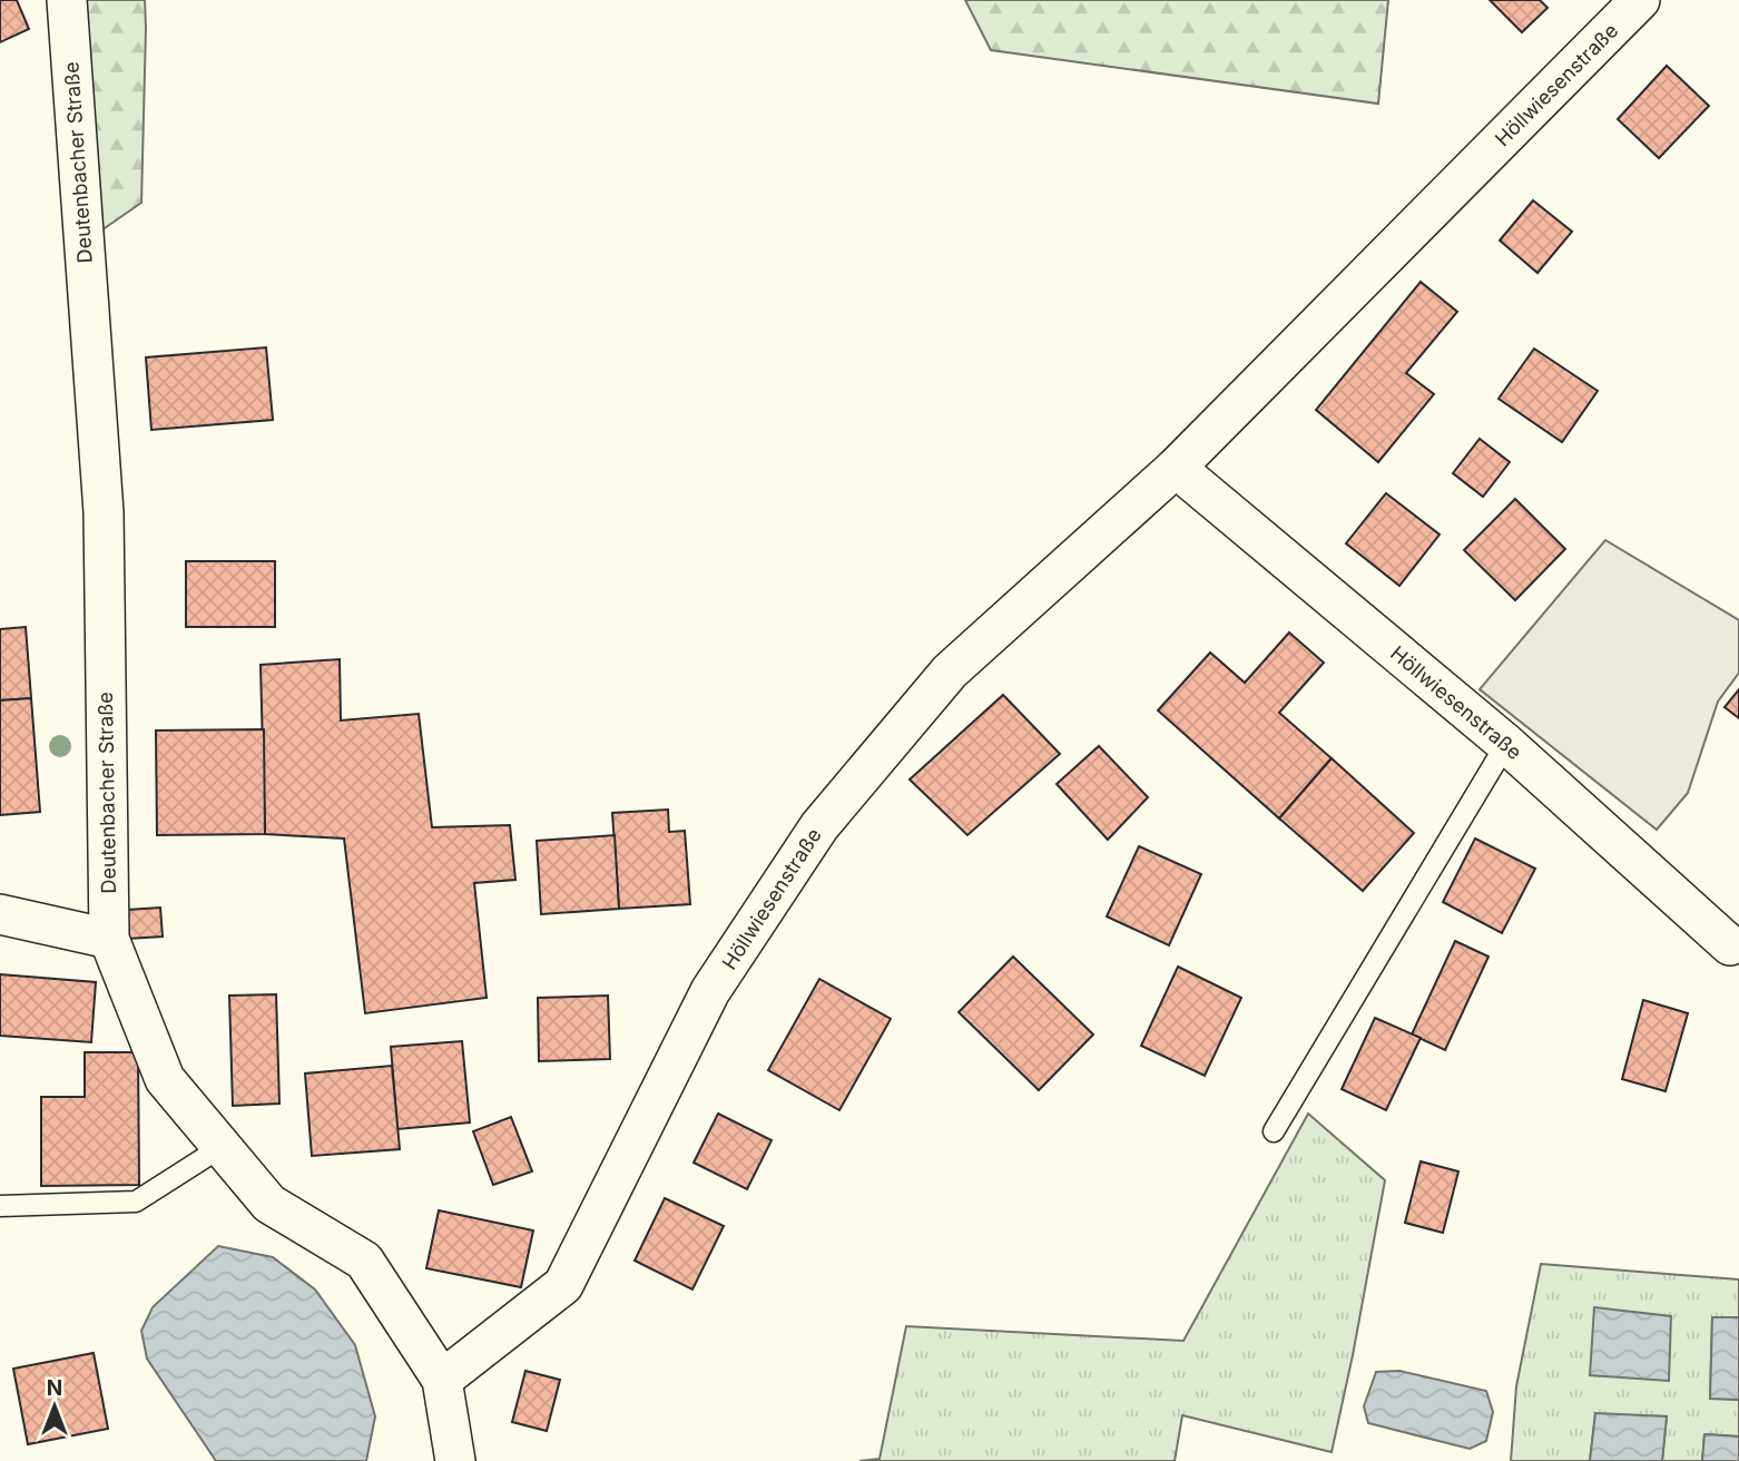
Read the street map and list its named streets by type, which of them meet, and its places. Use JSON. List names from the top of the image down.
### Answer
{
  "streets": {
    "street": ["Höllwiesenstraße", "Deutenbacher Straße"]
  },
  "crossings": [
    ["Höllwiesenstraße", "Deutenbacher Straße"]
  ],
  "north": "top"
}
